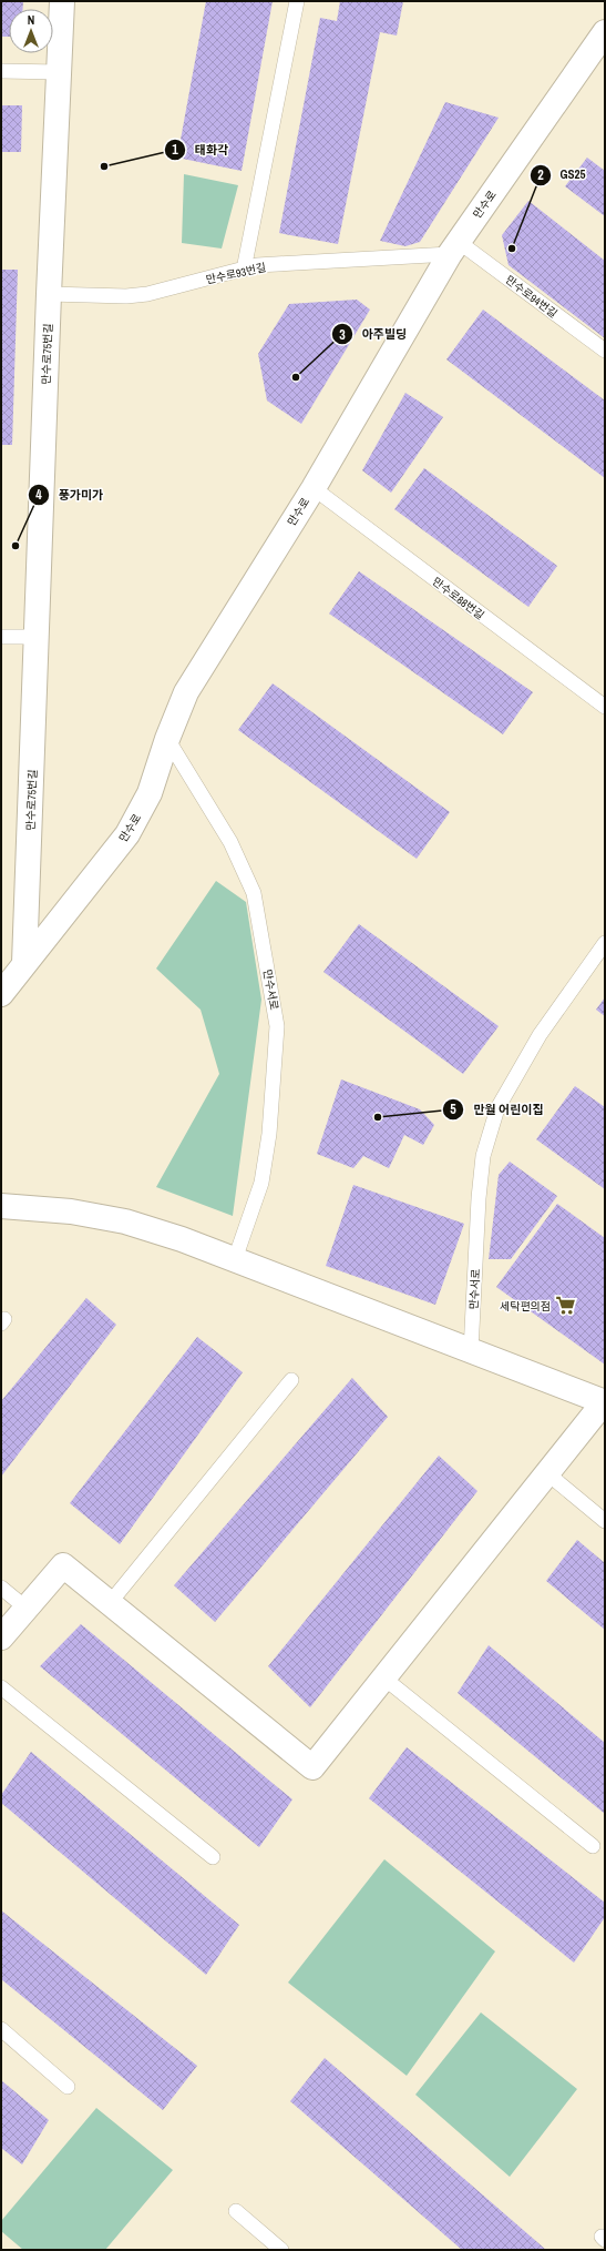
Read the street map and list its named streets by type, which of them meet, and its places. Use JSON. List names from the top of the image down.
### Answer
{
  "streets": {
    "street": ["만수로", "만수로75번길"],
    "lane": [
      "만수로93번길",
      "만수로94번길",
      "만수로88번길",
      "만수서로"
    ]
  },
  "crossings": [
    ["만수로", "만수로93번길"],
    ["만수로", "만수로94번길"],
    ["만수로", "만수로75번길"],
    ["만수로", "만수로88번길"],
    ["만수로", "만수서로"],
    ["만수로93번길", "만수로94번길"],
    ["만수로93번길", "만수로75번길"]
  ],
  "places": {
    "other": [
      "태화각",
      "GS25",
      "아주빌딩",
      "풍가미가",
      "만월 어린이집"
    ],
    "supermarket": ["세탁편의점"]
  },
  "north": "top"
}
